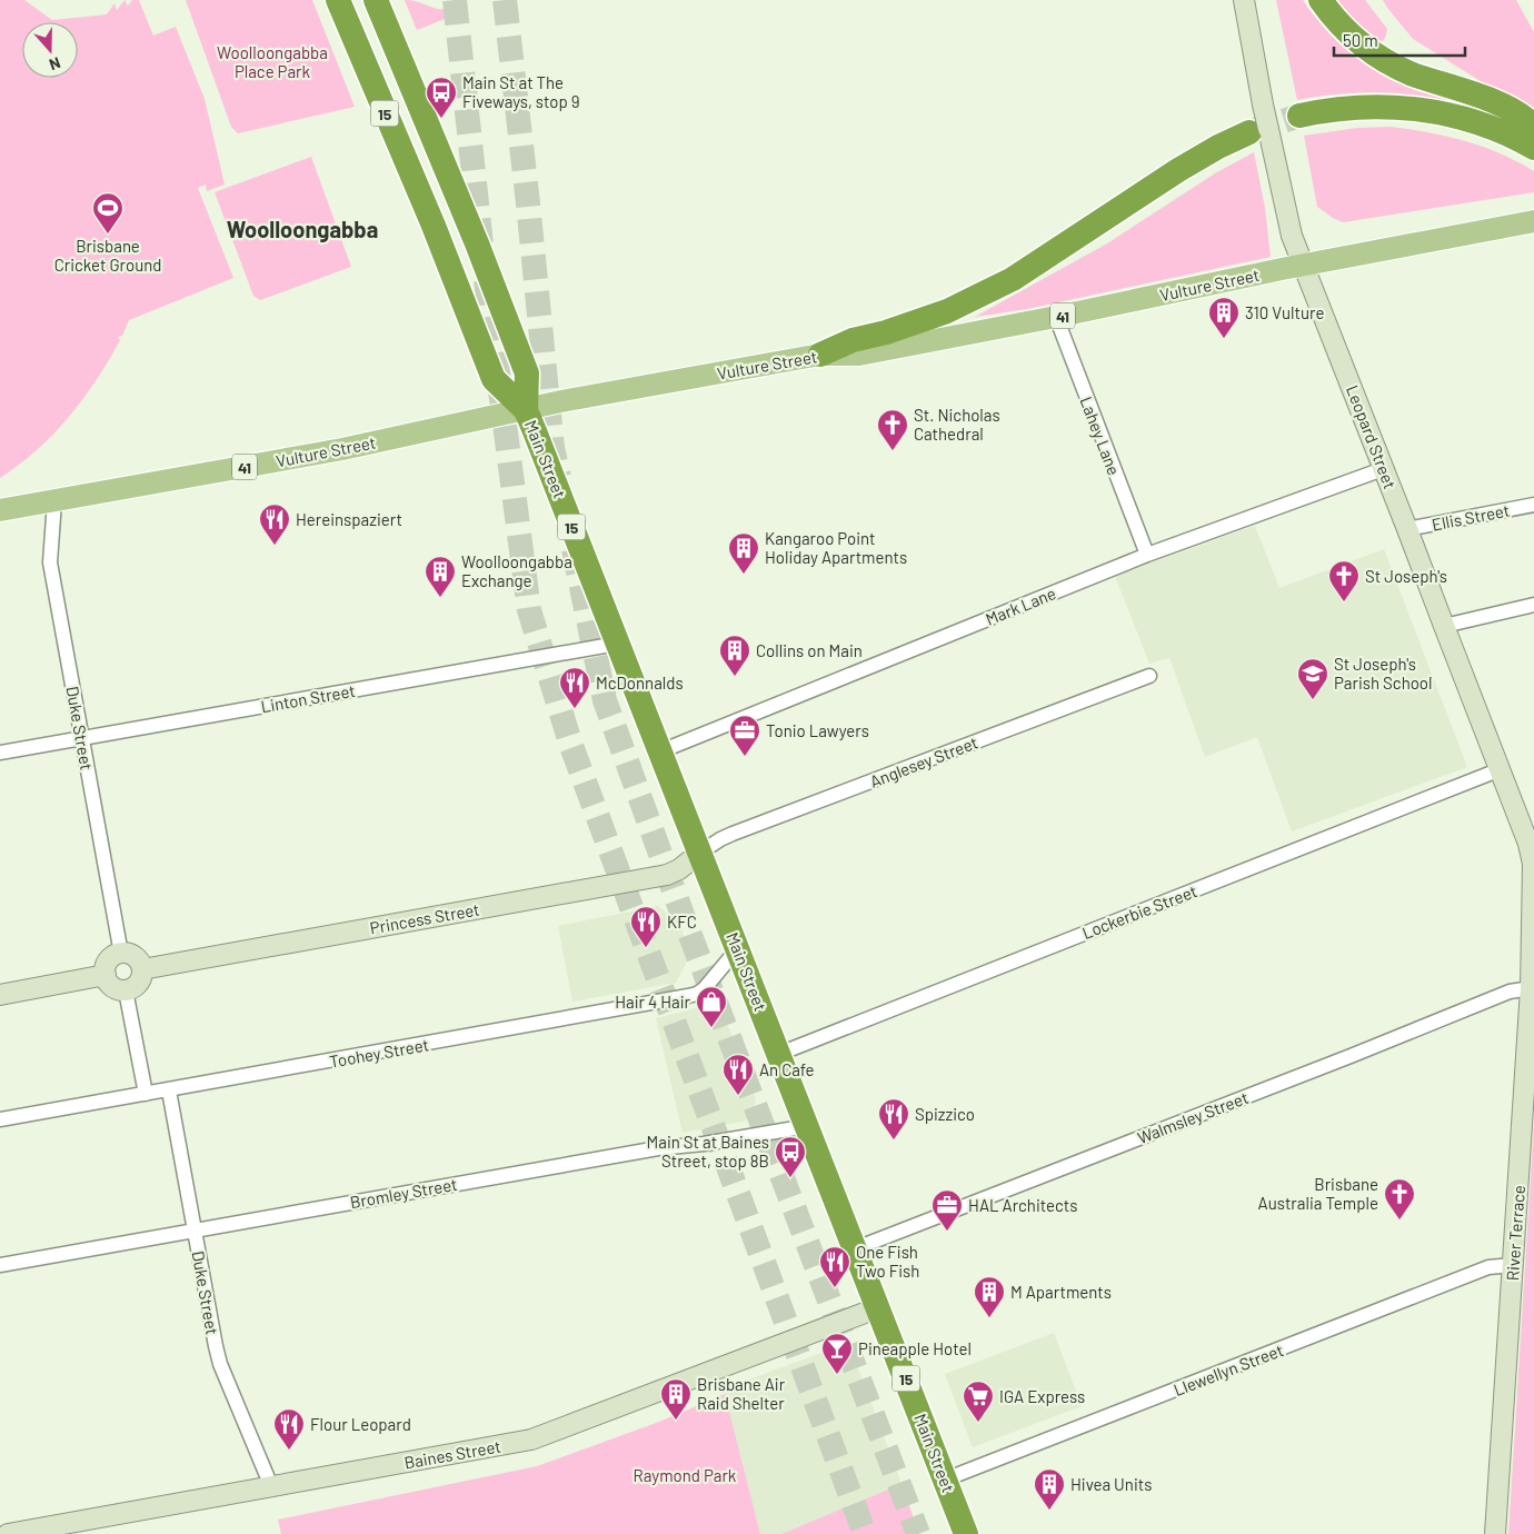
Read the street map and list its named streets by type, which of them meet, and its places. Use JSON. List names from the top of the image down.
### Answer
{
  "streets": {
    "highway": ["15", "Main Street"],
    "main road": ["Vulture Street", "41"],
    "street": [
      "Lahey Lane",
      "Leopard Street",
      "Ellis Street",
      "Mark Lane",
      "Linton Street",
      "Duke Street",
      "Anglesey Street",
      "Lockerbie Street",
      "Princess Street",
      "Toohey Street",
      "Walmsley Street",
      "Bromley Street",
      "River Terrace",
      "Llewellyn Street",
      "Baines Street"
    ]
  },
  "crossings": [
    ["Vulture Street", "Lahey Lane"],
    ["Vulture Street", "Leopard Street"],
    ["Vulture Street", "Main Street"],
    ["Vulture Street", "Duke Street"],
    ["Lahey Lane", "Mark Lane"],
    ["Leopard Street", "Ellis Street"],
    ["Leopard Street", "Mark Lane"],
    ["Leopard Street", "Lockerbie Street"],
    ["Leopard Street", "River Terrace"],
    ["Main Street", "Mark Lane"],
    ["Main Street", "Linton Street"],
    ["Main Street", "Anglesey Street"],
    ["Main Street", "Lockerbie Street"],
    ["Main Street", "Princess Street"],
    ["Main Street", "Toohey Street"],
    ["Main Street", "Walmsley Street"],
    ["Main Street", "Bromley Street"],
    ["Main Street", "Llewellyn Street"],
    ["Main Street", "Baines Street"],
    ["Linton Street", "Duke Street"],
    ["Duke Street", "Princess Street"],
    ["Duke Street", "Toohey Street"],
    ["Duke Street", "Bromley Street"],
    ["Duke Street", "Baines Street"],
    ["Anglesey Street", "Princess Street"],
    ["Walmsley Street", "River Terrace"],
    ["River Terrace", "Llewellyn Street"]
  ],
  "districts": ["Woolloongabba"],
  "parks": ["Woolloongabba Place Park", "Raymond Park"],
  "places": {
    "bus stop": ["Main St at The Fiveways, stop 9", "Main St at Baines Street, stop 8B"],
    "sports": ["Brisbane Cricket Ground"],
    "building": [
      "310 Vulture",
      "Kangaroo Point Holiday Apartments",
      "Woolloongabba Exchange",
      "Collins on Main",
      "M Apartments",
      "Brisbane Air Raid Shelter",
      "Hivea Units"
    ],
    "church": ["St. Nicholas Cathedral", "St Joseph's", "Brisbane Australia Temple"],
    "restaurant": [
      "Hereinspaziert",
      "McDonnalds",
      "KFC",
      "An Cafe",
      "Spizzico",
      "One Fish Two Fish",
      "Flour Leopard"
    ],
    "school or university": ["St Joseph's Parish School"],
    "office": ["Tonio Lawyers", "HAL Architects"],
    "shop": ["Hair 4 Hair"],
    "bar": ["Pineapple Hotel"],
    "supermarket": ["IGA Express"]
  },
  "scale_bar": "50 m",
  "north": "bottom"
}
